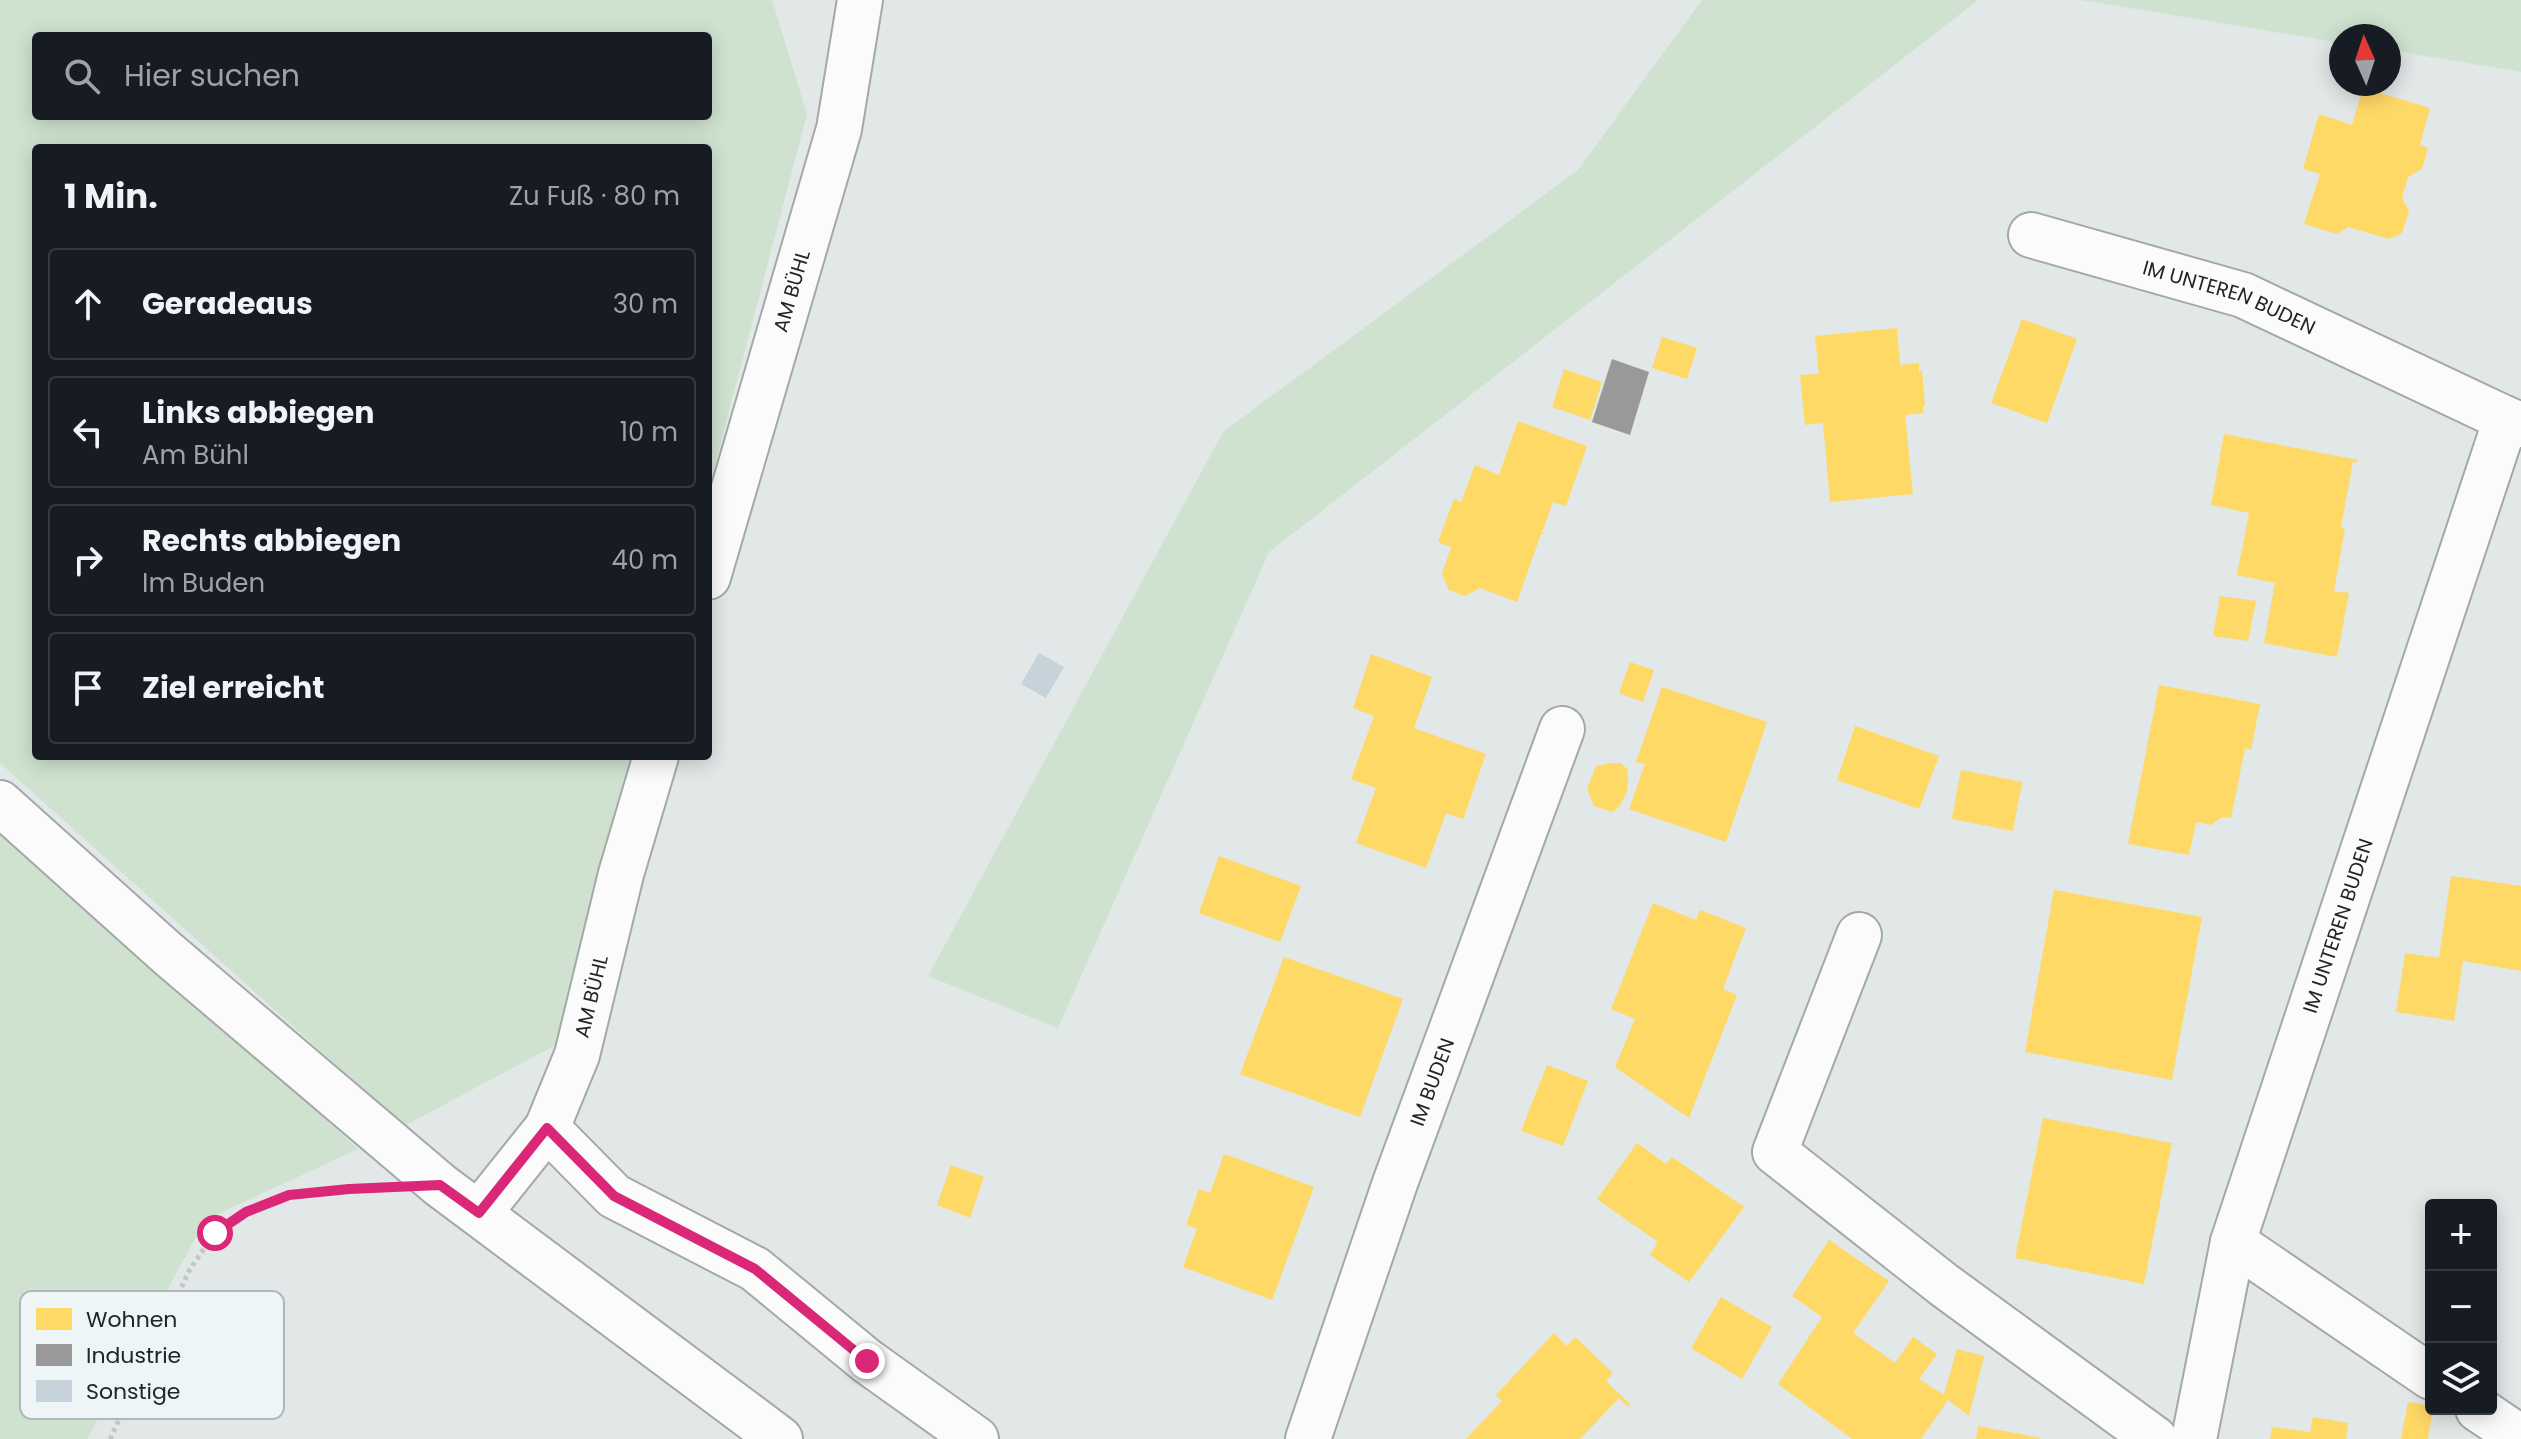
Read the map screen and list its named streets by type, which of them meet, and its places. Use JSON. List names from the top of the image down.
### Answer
{
  "streets": {
    "street": ["AM BÜHL", "IM UNTEREN BUDEN", "IM BUDEN"]
  },
  "legend": ["Wohnen", "Industrie", "Sonstige"],
  "north": "top",
  "page": {
    "search": "Hier suchen",
    "heading": ["1 Min.", "Zu Fuß · 80 m"],
    "list": [
      ["Geradeaus", "30 m"],
      ["Links abbiegen", "Am Bühl", "10 m"],
      ["Rechts abbiegen", "Im Buden", "40 m"],
      "Ziel erreicht"
    ],
    "map_buttons": ["+", "−"]
  }
}
